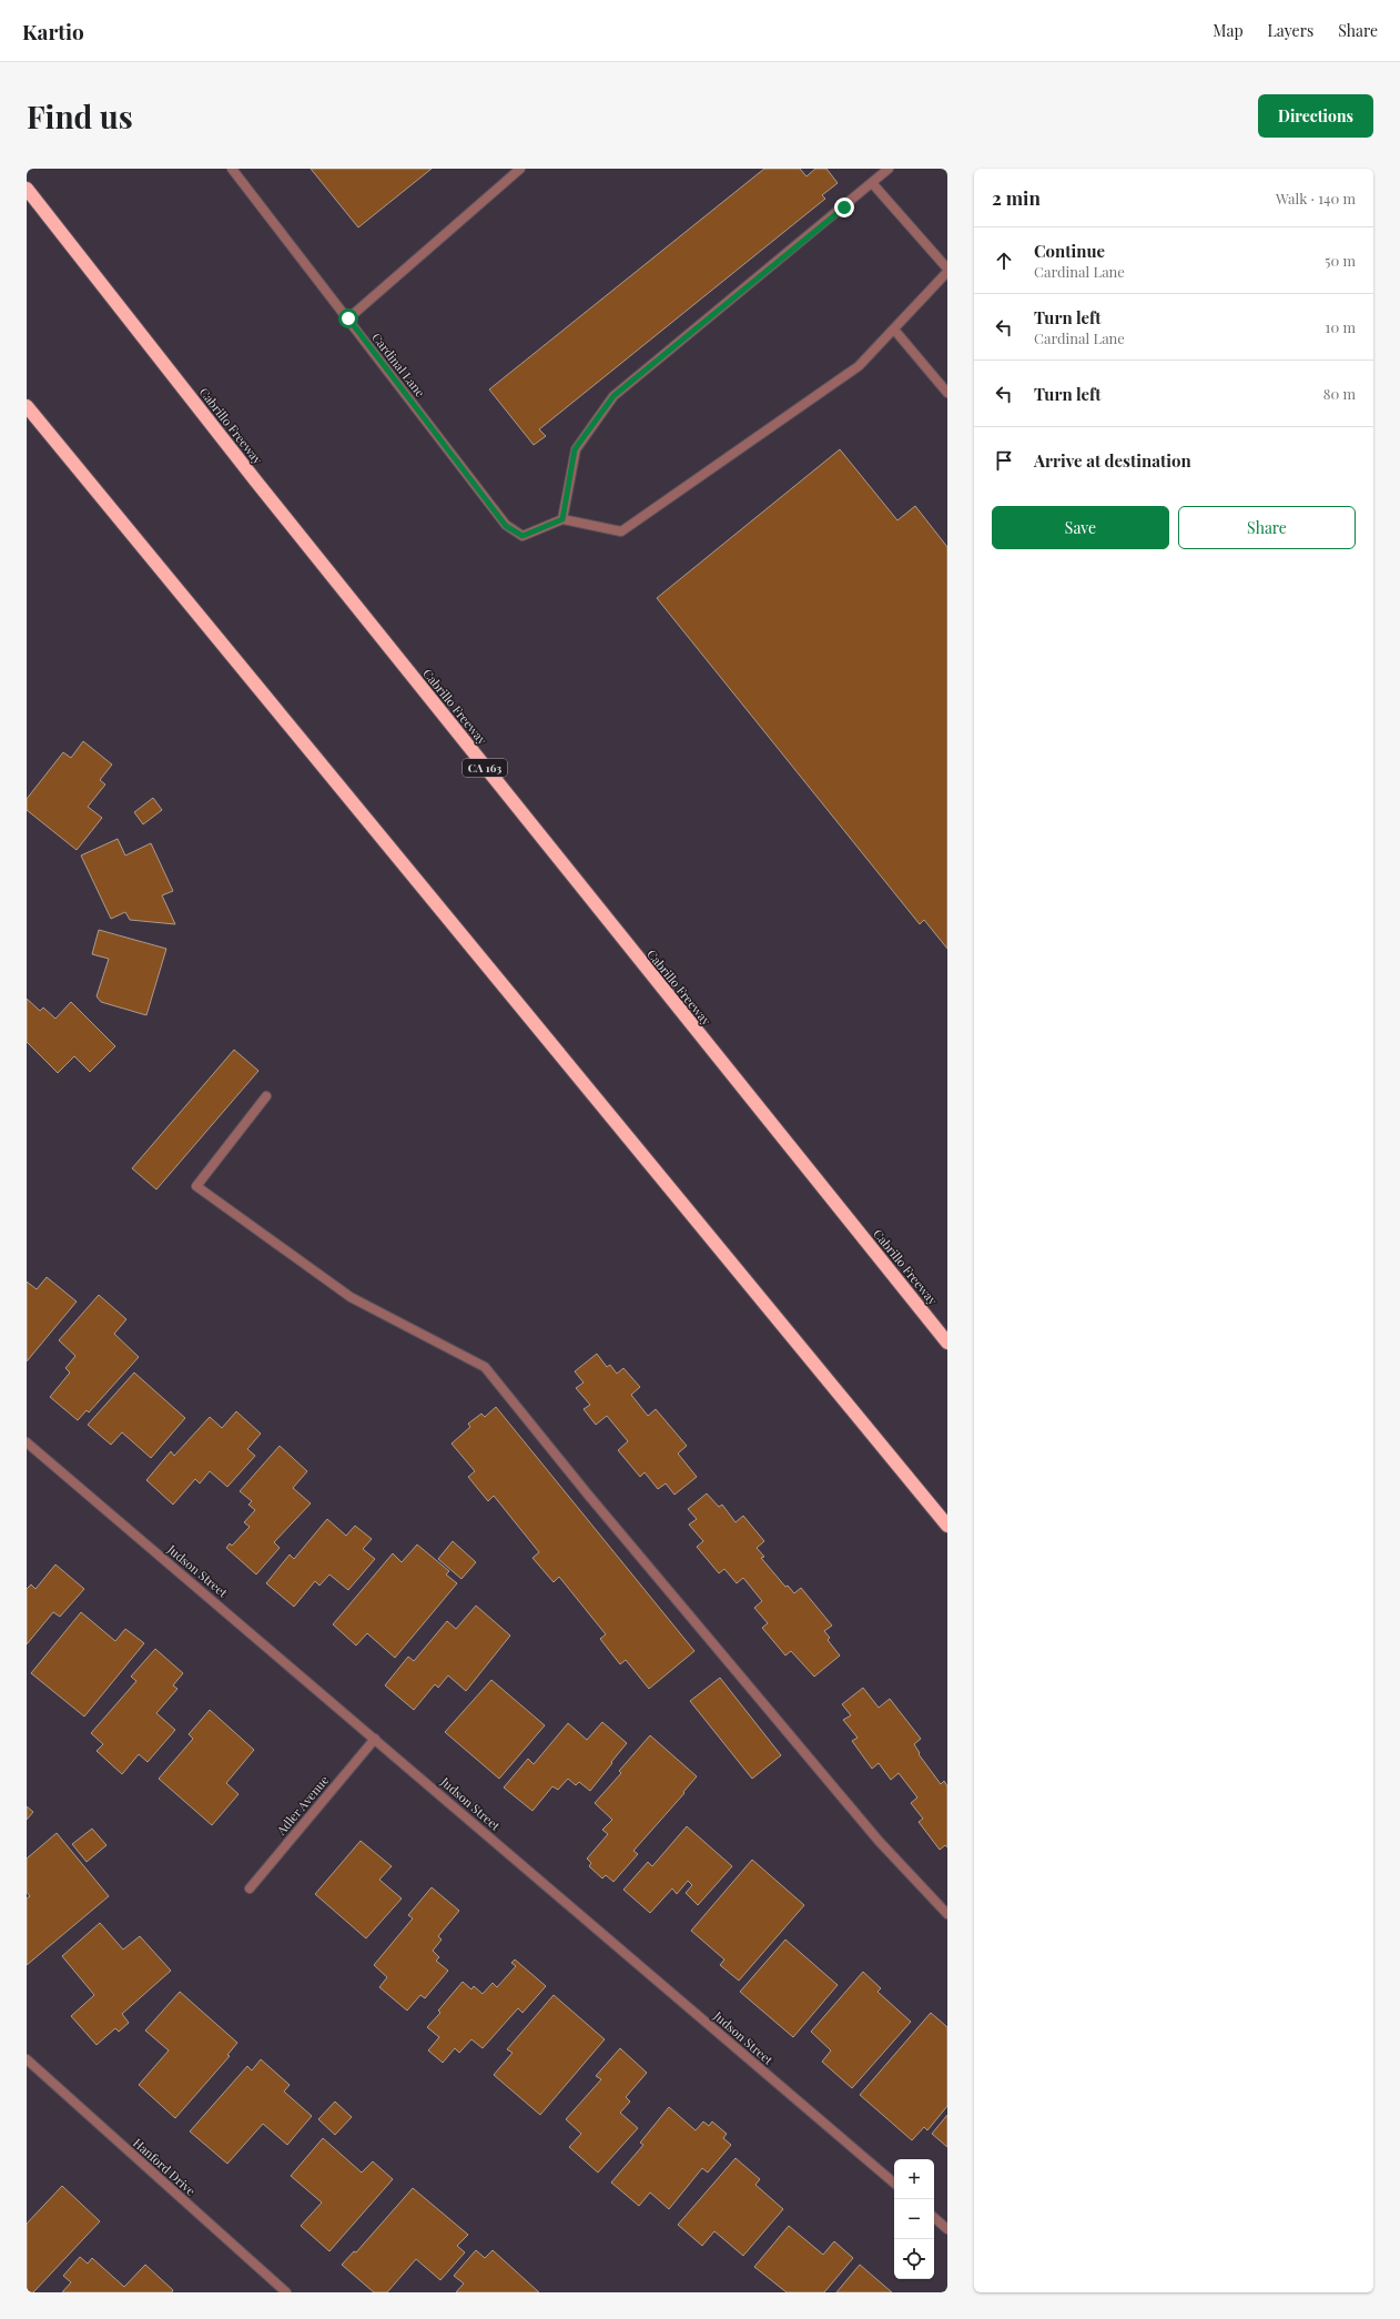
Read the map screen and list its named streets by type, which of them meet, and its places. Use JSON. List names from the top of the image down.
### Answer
{
  "streets": {
    "highway": ["Cabrillo Freeway", "CA 163"],
    "street": [
      "Cardinal Lane",
      "Judson Street",
      "Adler Avenue",
      "Hanford Drive"
    ]
  },
  "crossings": [
    ["Judson Street", "Adler Avenue"]
  ],
  "page": {
    "header": "Kartio",
    "nav": ["Map", "Layers", "Share"],
    "buttons": [
      "Directions",
      ["Save", "Share"]
    ],
    "title": "Find us",
    "heading": ["2 min", "Walk · 140 m"],
    "list": [
      ["Continue", "Cardinal Lane", "50 m"],
      ["Turn left", "Cardinal Lane", "10 m"],
      ["Turn left", "80 m"],
      "Arrive at destination"
    ],
    "map_buttons": ["+", "−"]
  }
}
